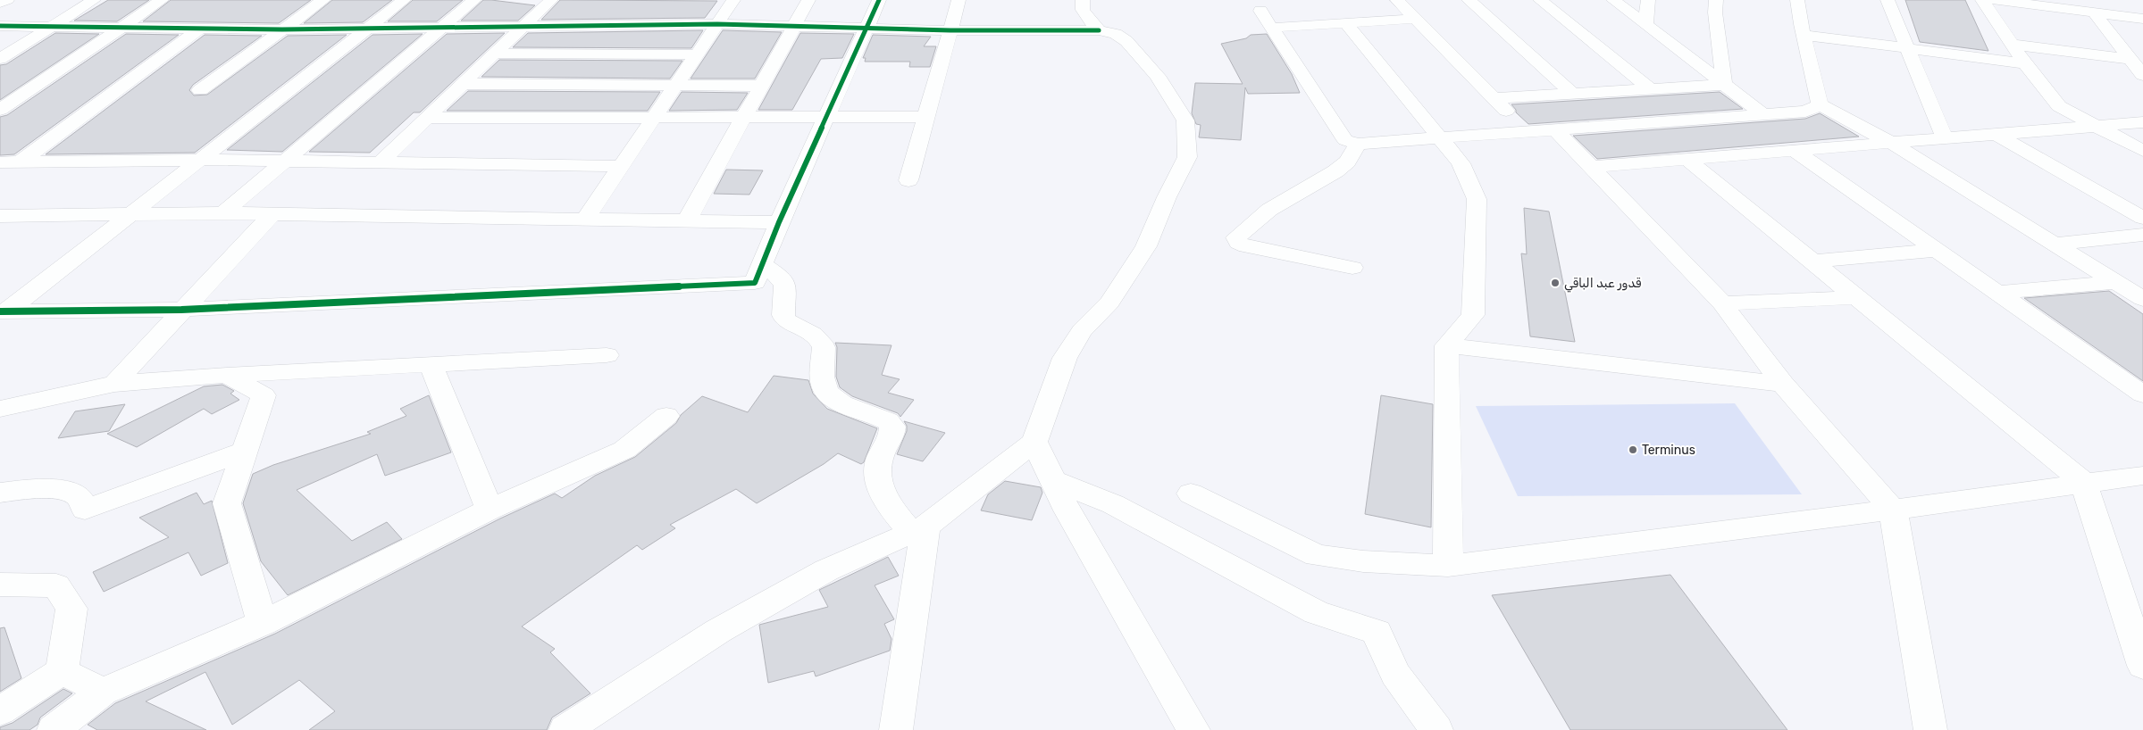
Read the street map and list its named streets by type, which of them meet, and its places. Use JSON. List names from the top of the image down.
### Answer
{
  "places": ["قدور عبد الباقي", "Terminus"]
}
